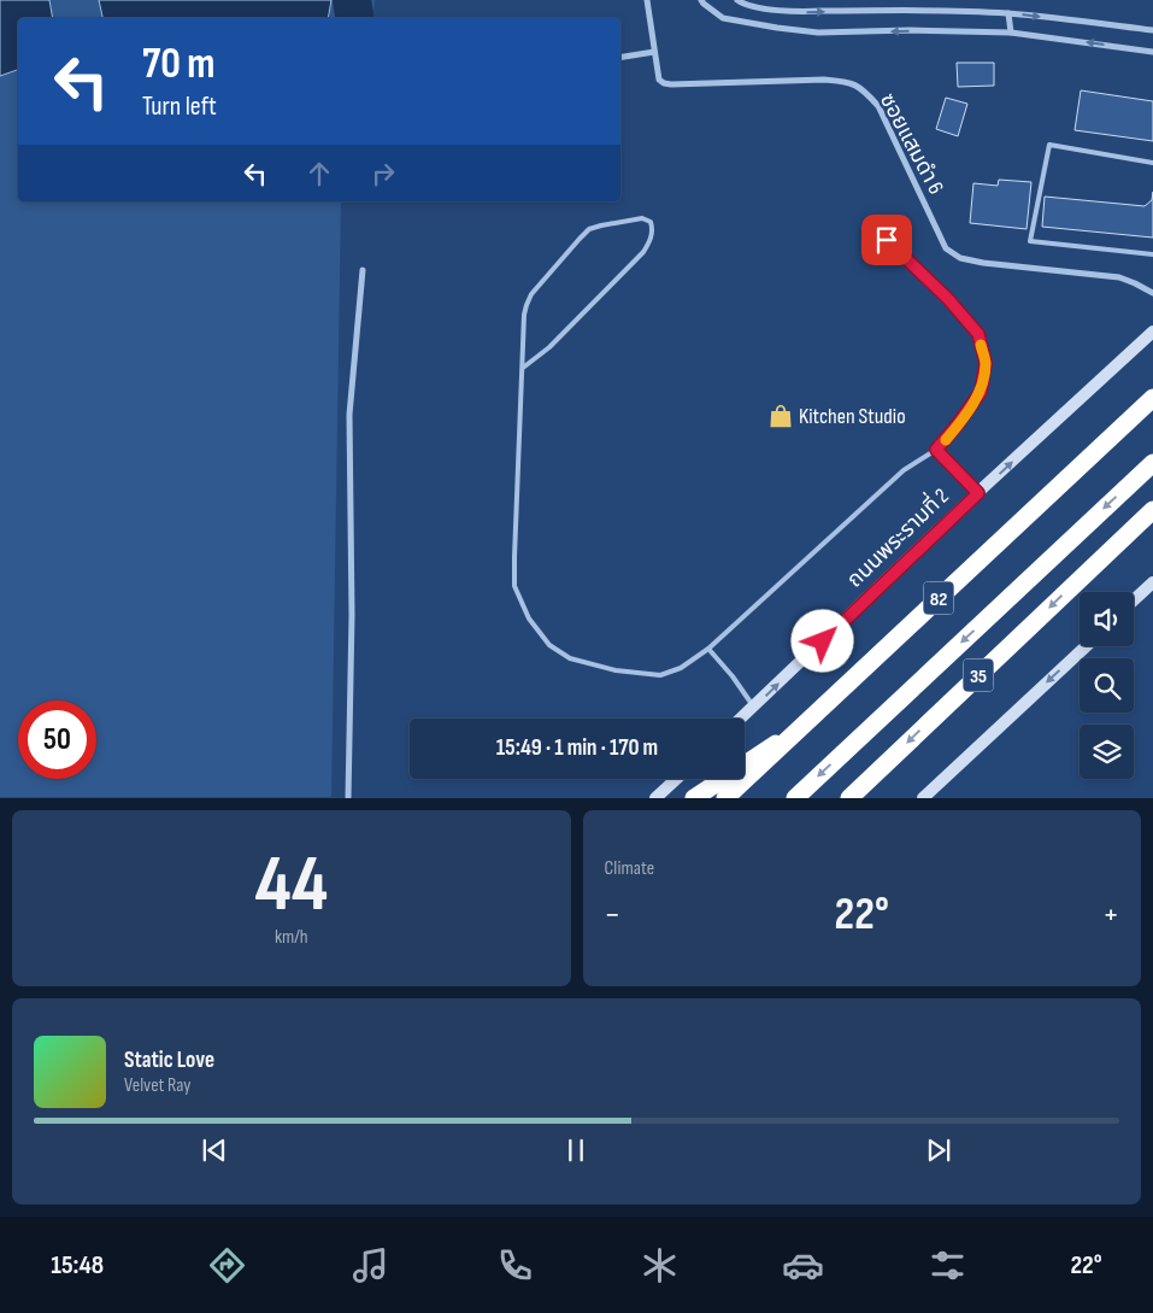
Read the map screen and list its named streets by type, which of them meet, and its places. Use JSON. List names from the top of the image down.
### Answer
{
  "streets": {
    "highway": ["82", "35"],
    "main road": ["ถนนพระรามที่ 2"],
    "street": ["ซอยแสมดำ 6"]
  },
  "one_way": ["ถนนพระรามที่ 2"],
  "places": {
    "shop": ["Kitchen Studio"]
  },
  "page": {
    "turn": ["70 m", "Turn left"],
    "limit": "50",
    "trip": "15:49 · 1 min · 170 m",
    "tile": [
      ["44", "km/h"],
      "Climate"
    ],
    "heat": ["−", "22°", "+"],
    "song": ["Static Love", "Velvet Ray"],
    "tabs": ["15:48", "22°"]
  }
}
